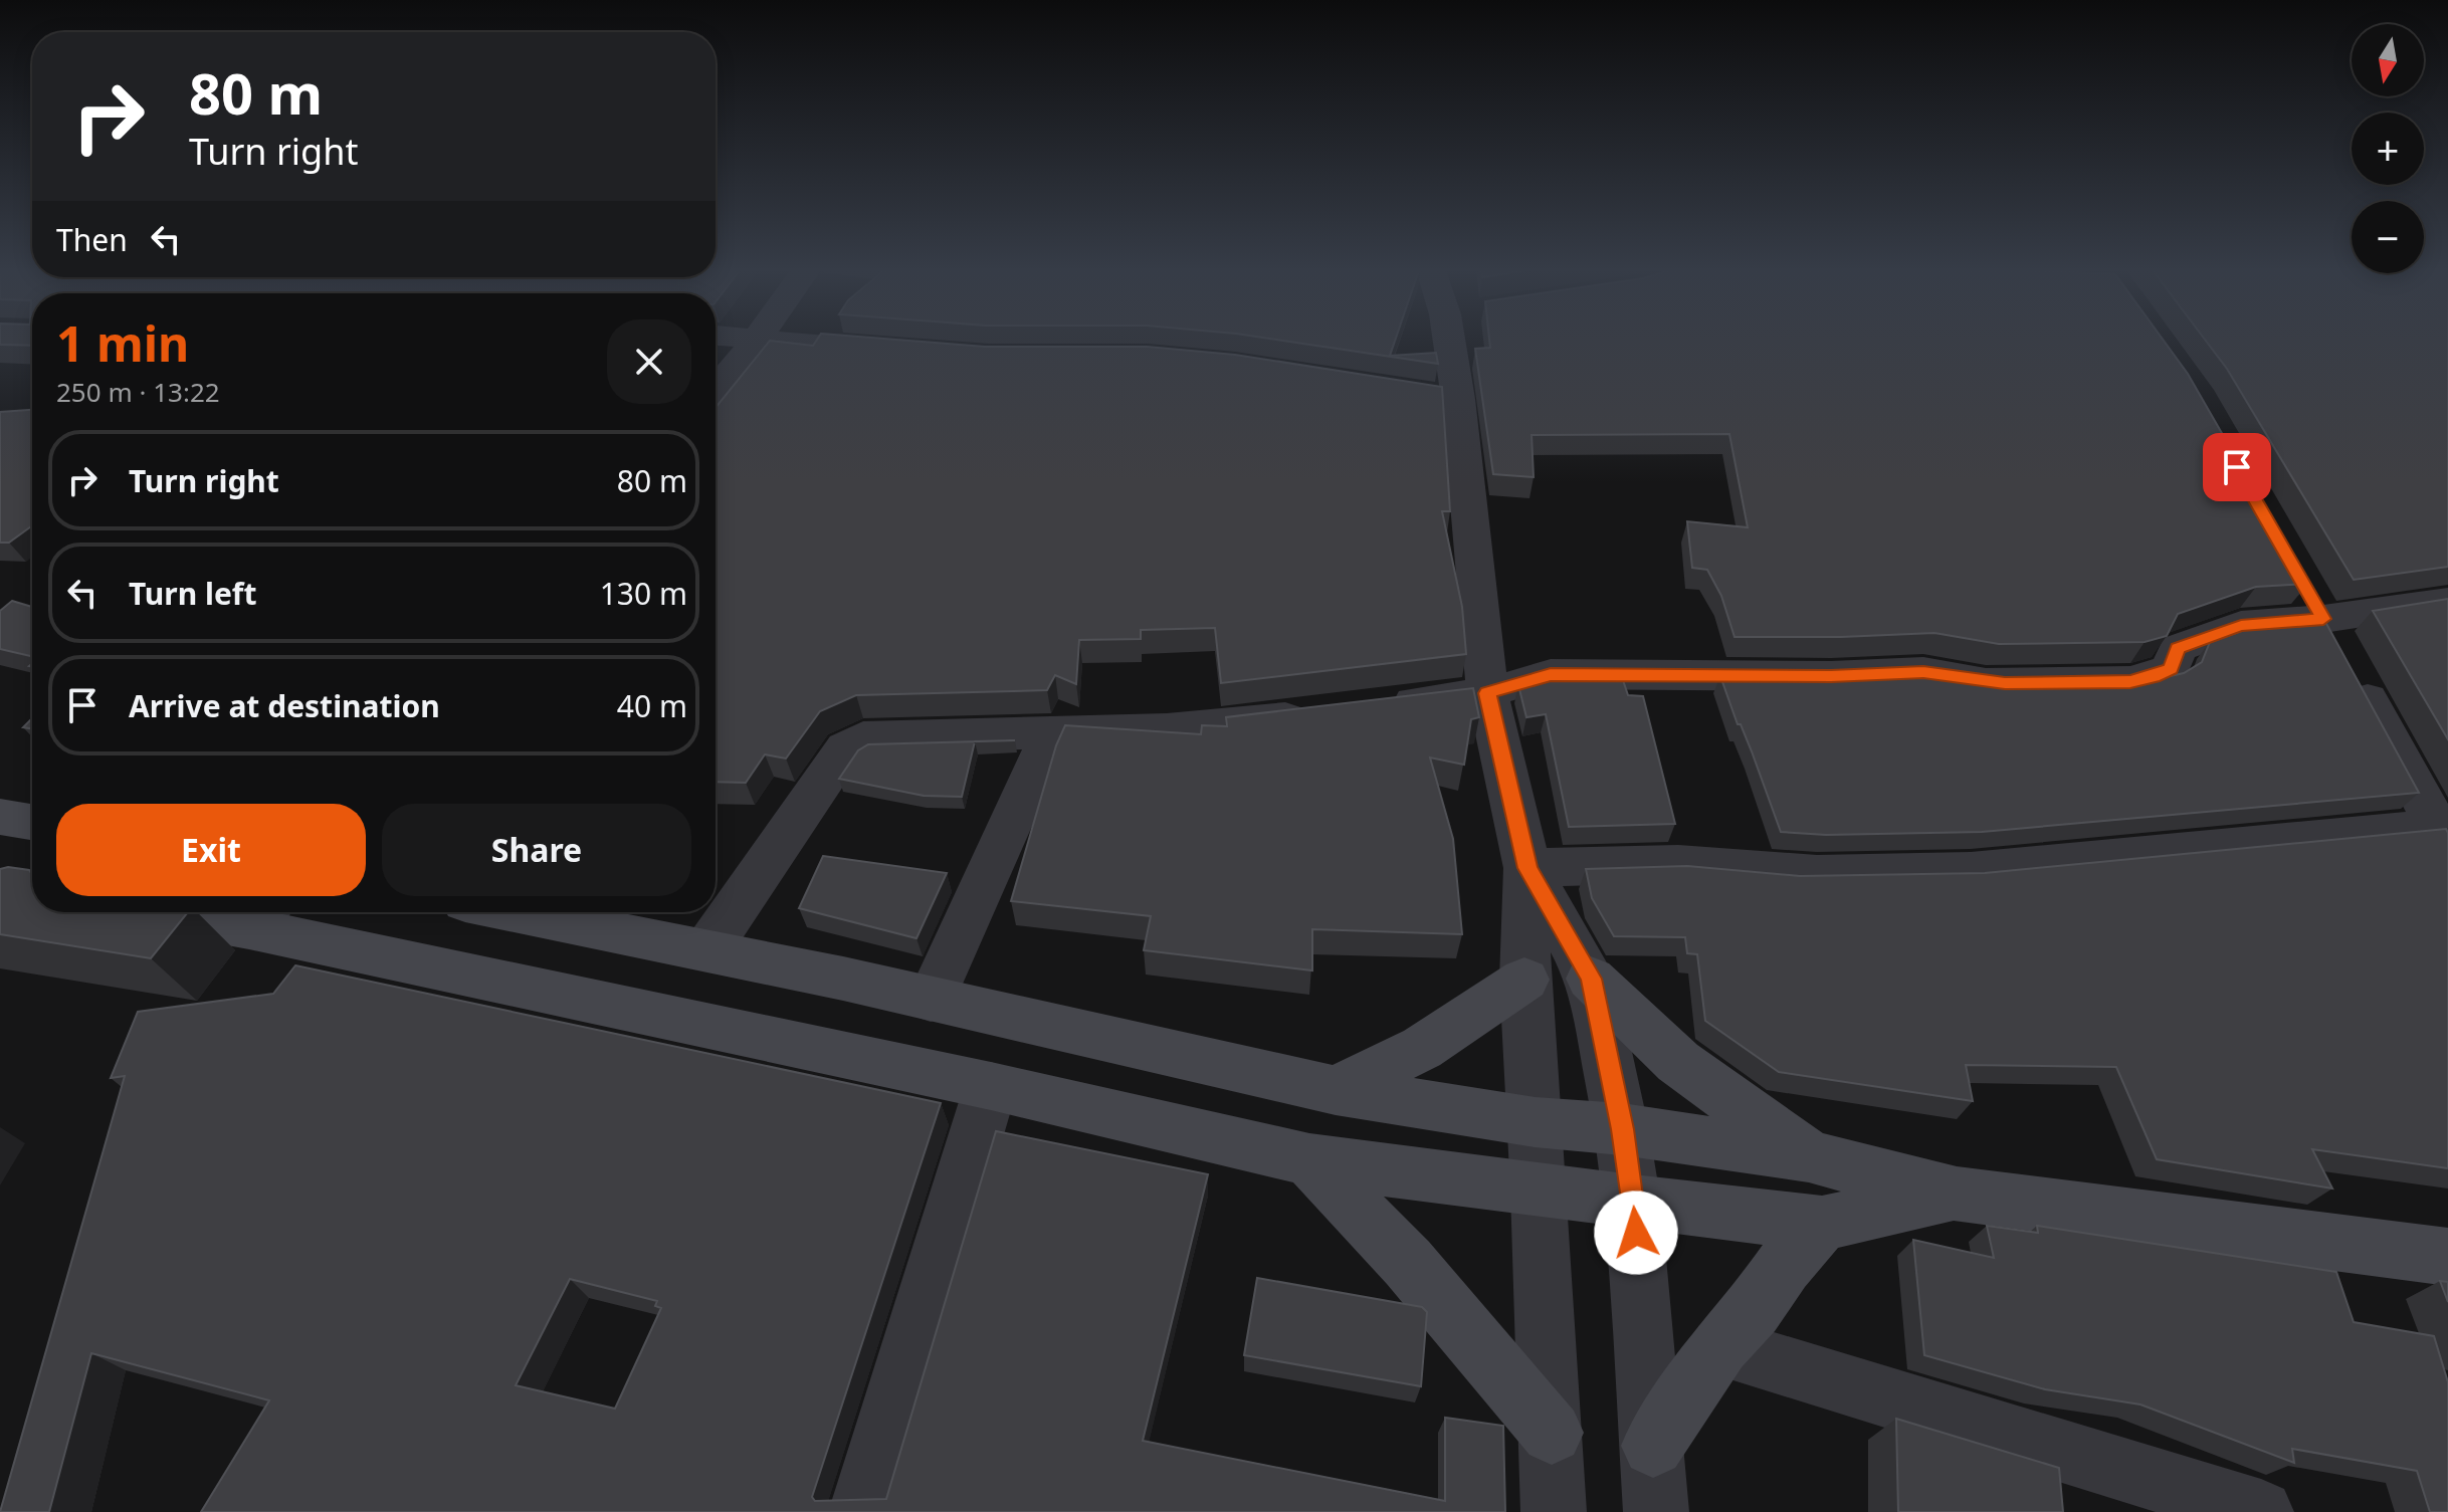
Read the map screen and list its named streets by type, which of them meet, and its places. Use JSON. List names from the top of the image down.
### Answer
{
  "north": "bottom",
  "page": {
    "map_buttons": ["+", "−"],
    "turn": ["80 m", "Turn right"],
    "then": "Then",
    "heading": ["1 min", "250 m · 13:22"],
    "list": [
      {
        "name": "Turn right",
        "value": "80 m"
      },
      {
        "name": "Turn left",
        "value": "130 m"
      },
      {
        "name": "Arrive at destination",
        "value": "40 m"
      }
    ],
    "buttons": ["Exit", "Share"]
  }
}
